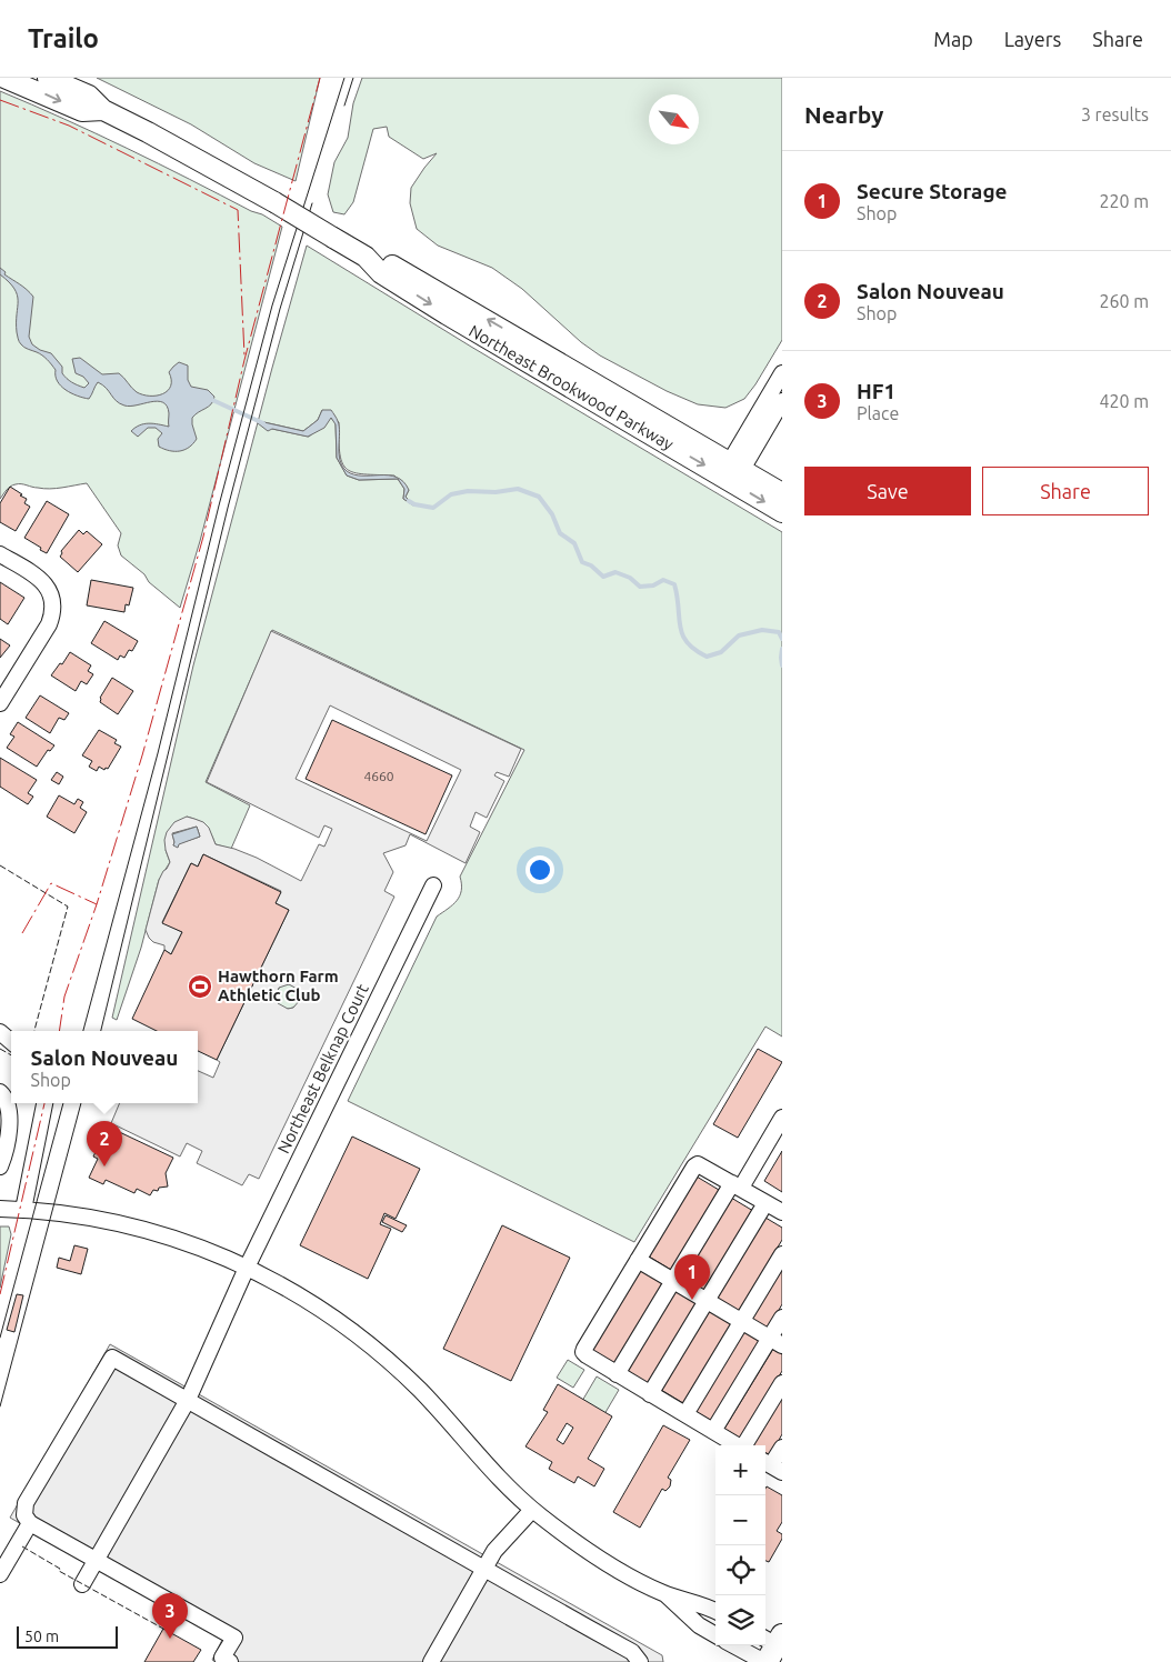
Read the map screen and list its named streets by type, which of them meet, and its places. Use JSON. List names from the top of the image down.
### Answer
{
  "streets": {
    "main road": ["Northeast Brookwood Parkway"],
    "street": ["Northeast Belknap Court"]
  },
  "places": {
    "sports": ["Hawthorn Farm Athletic Club"]
  },
  "house_numbers": ["4660"],
  "scale_bar": "50 m",
  "north": "bottom right",
  "page": {
    "header": "Trailo",
    "nav": ["Map", "Layers", "Share"],
    "heading": ["Nearby", "3 results"],
    "list": [
      {
        "mark": "1",
        "name": "Secure Storage",
        "note": "Shop",
        "value": "220 m"
      },
      {
        "mark": "2",
        "name": "Salon Nouveau",
        "note": "Shop",
        "value": "260 m"
      },
      {
        "mark": "3",
        "name": "HF1",
        "note": "Place",
        "value": "420 m"
      }
    ],
    "buttons": ["Save", "Share"],
    "popup": ["Salon Nouveau", "Shop"],
    "pins": ["2", "1", "3"],
    "map_buttons": ["+", "−"],
    "scale": "50 m"
  }
}
